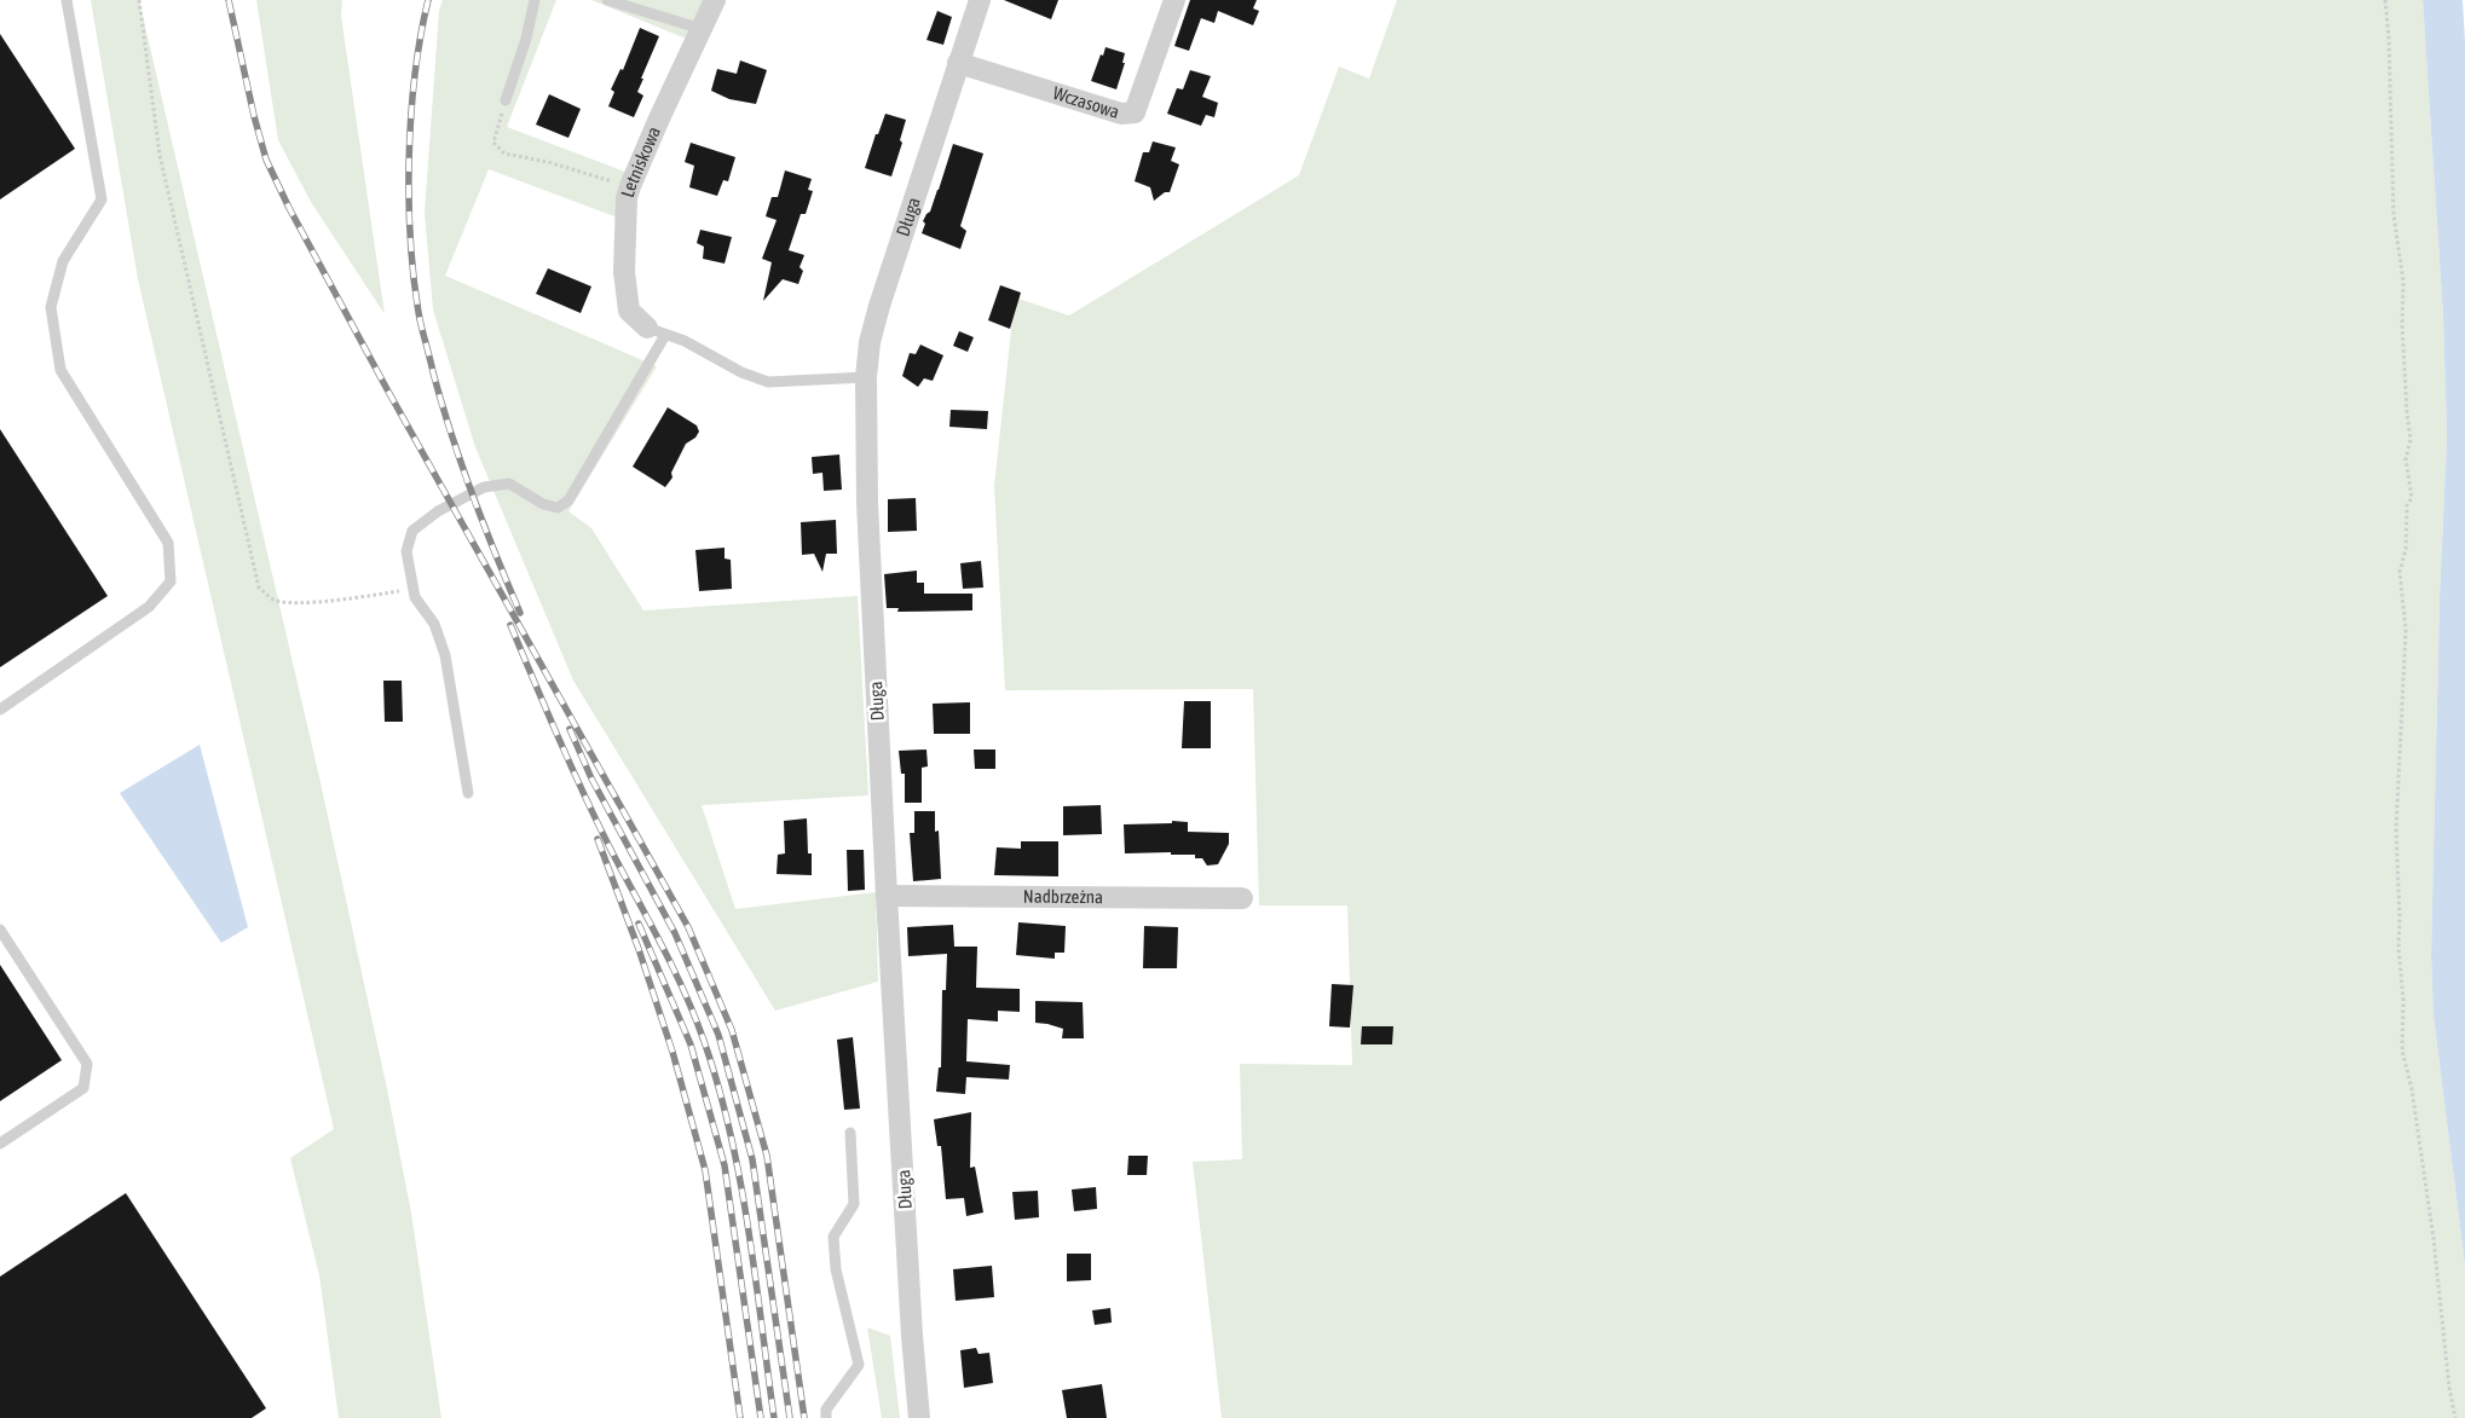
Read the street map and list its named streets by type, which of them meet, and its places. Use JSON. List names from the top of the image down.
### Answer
{
  "streets": {
    "street": [
      "Wczasowa",
      "Letniskowa",
      "Długa",
      "Nadbrzeżna"
    ]
  },
  "crossings": [
    ["Wczasowa", "Długa"],
    ["Długa", "Nadbrzeżna"]
  ]
}
